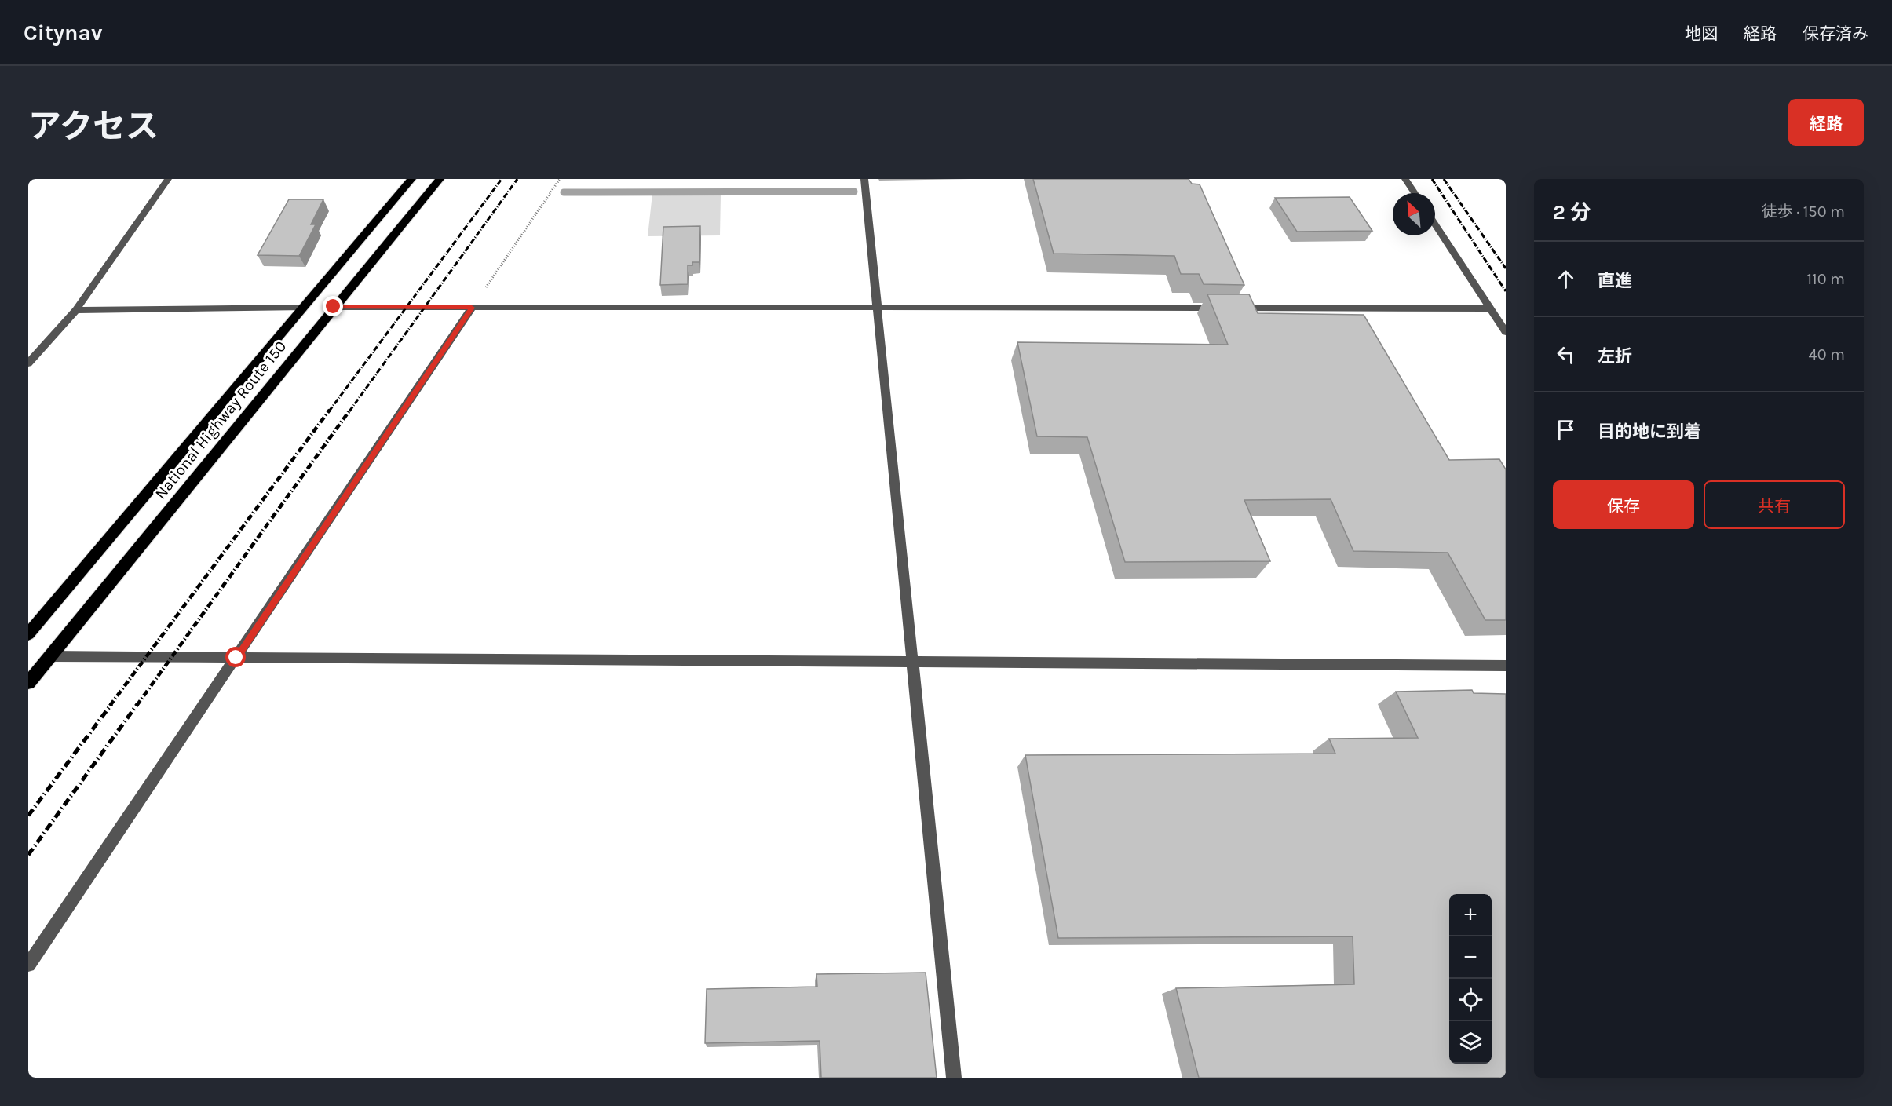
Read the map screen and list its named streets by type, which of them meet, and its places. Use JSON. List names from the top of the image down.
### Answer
{
  "streets": {
    "highway": ["National Highway Route 150"]
  },
  "north": "top left",
  "page": {
    "header": "Citynav",
    "nav": ["地図", "経路", "保存済み"],
    "title": "アクセス",
    "buttons": [
      "経路",
      ["保存", "共有"]
    ],
    "heading": ["2 分", "徒歩 · 150 m"],
    "list": [
      ["直進", "110 m"],
      ["左折", "40 m"],
      "目的地に到着"
    ],
    "map_buttons": ["+", "−"]
  }
}
